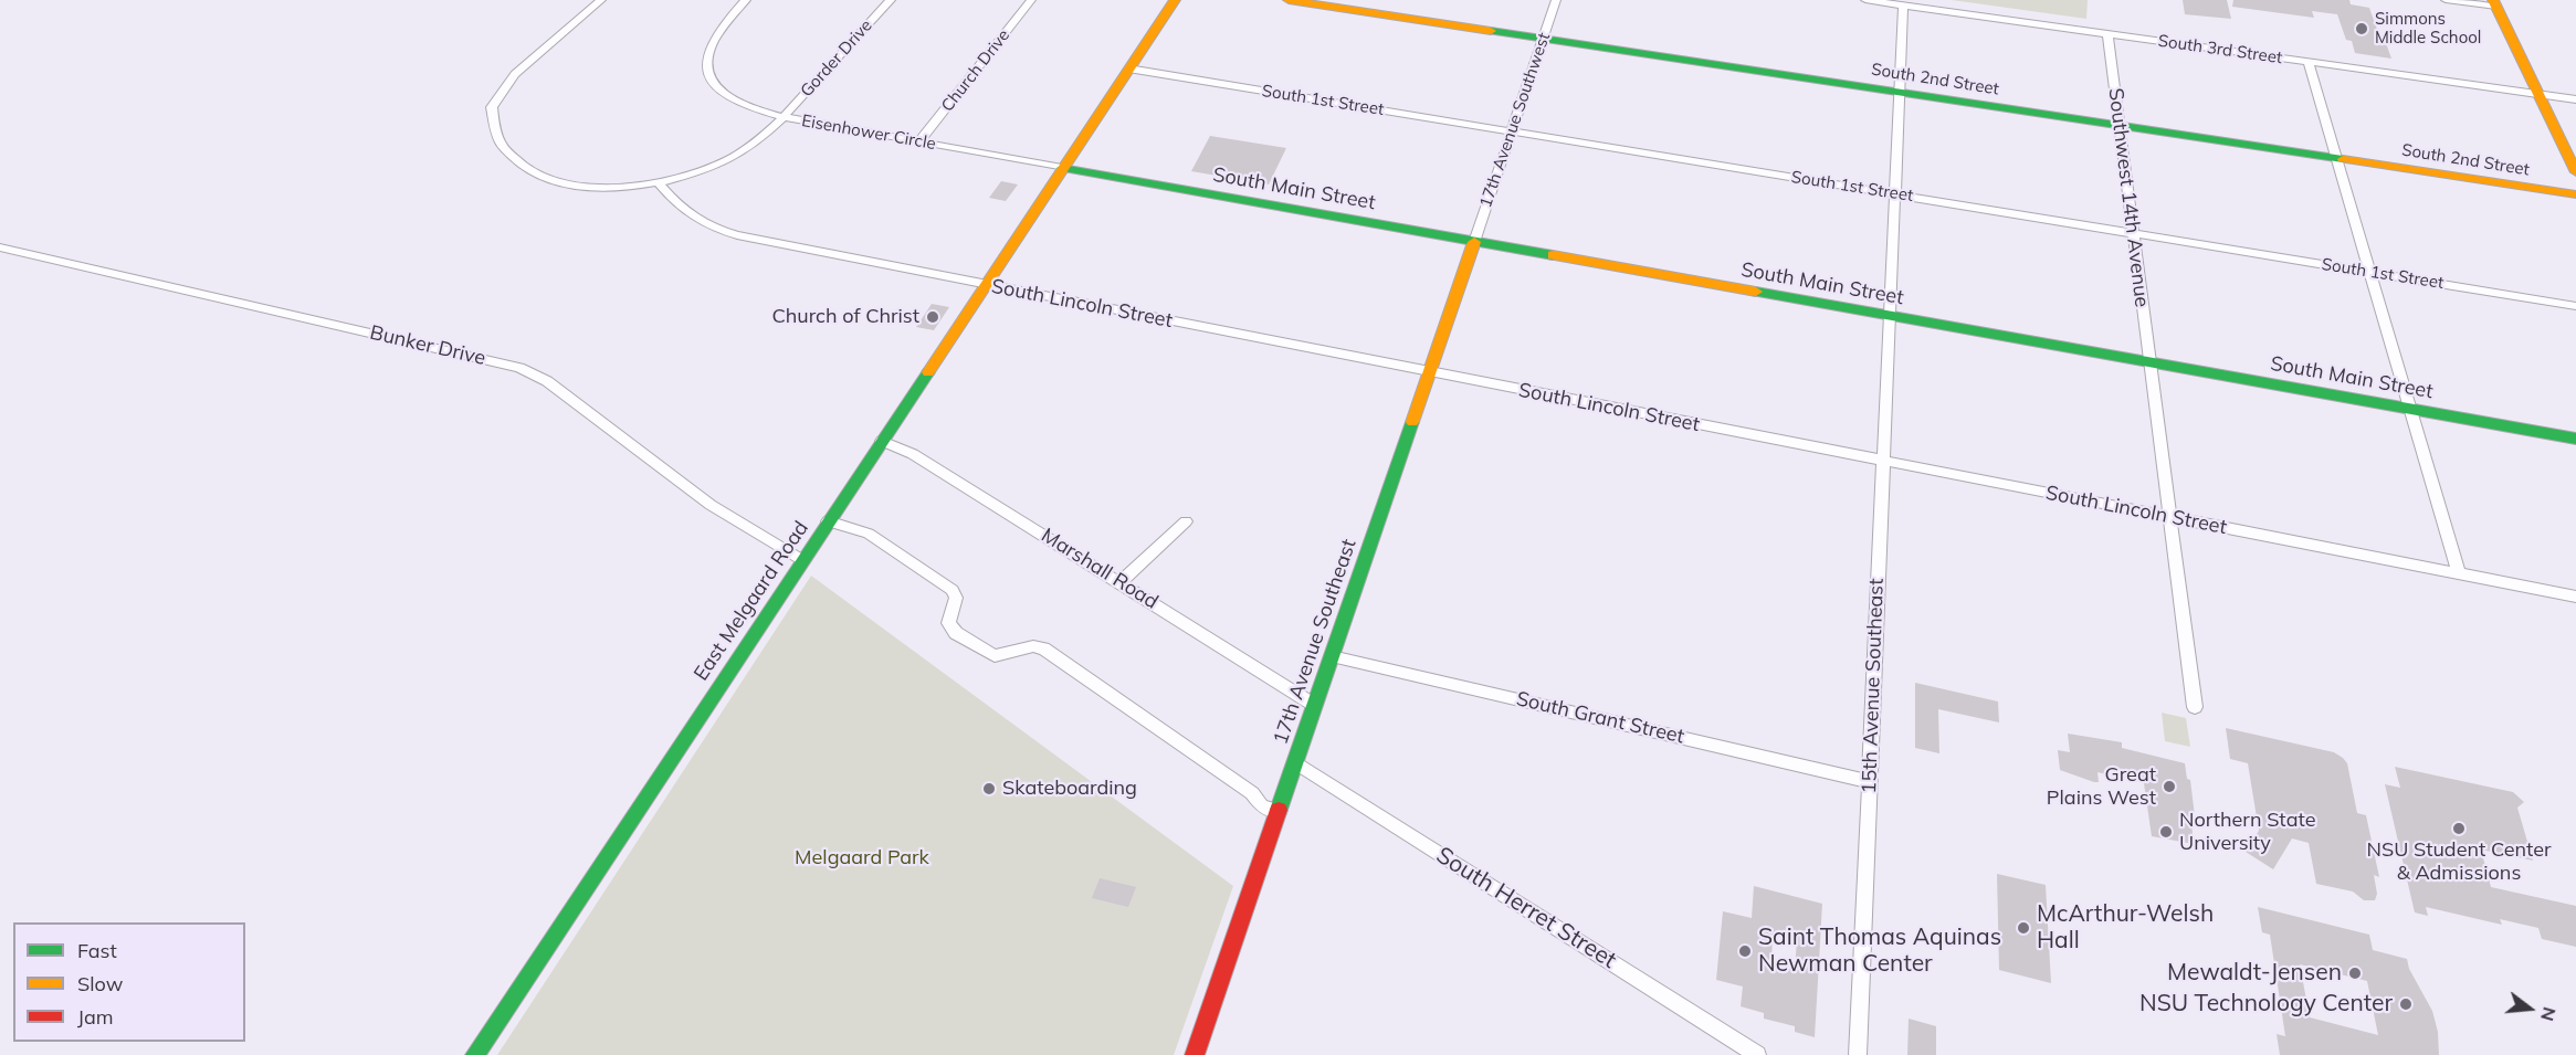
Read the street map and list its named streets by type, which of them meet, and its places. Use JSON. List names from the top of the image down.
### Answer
{
  "streets": {
    "street": [
      "South 3rd Street",
      "Gorder Drive",
      "Church Drive",
      "South 2nd Street",
      "South 1st Street",
      "17th Avenue Southwest",
      "Eisenhower Circle",
      "South Main Street",
      "Southwest 14th Avenue",
      "South Lincoln Street",
      "Bunker Drive",
      "Marshall Road",
      "East Melgaard Road",
      "17th Avenue Southeast",
      "15th Avenue Southeast",
      "South Grant Street",
      "South Herret Street"
    ]
  },
  "crossings": [
    ["South 3rd Street", "Southwest 14th Avenue"],
    ["South 3rd Street", "15th Avenue Southeast"],
    ["Gorder Drive", "Eisenhower Circle"],
    ["Church Drive", "Eisenhower Circle"],
    ["South 2nd Street", "17th Avenue Southwest"],
    ["South 2nd Street", "Southwest 14th Avenue"],
    ["South 2nd Street", "15th Avenue Southeast"],
    ["South 1st Street", "17th Avenue Southwest"],
    ["South 1st Street", "Southwest 14th Avenue"],
    ["South 1st Street", "East Melgaard Road"],
    ["South 1st Street", "15th Avenue Southeast"],
    ["17th Avenue Southwest", "South Main Street"],
    ["17th Avenue Southwest", "17th Avenue Southeast"],
    ["Eisenhower Circle", "South Main Street"],
    ["Eisenhower Circle", "South Lincoln Street"],
    ["Eisenhower Circle", "East Melgaard Road"],
    ["South Main Street", "Southwest 14th Avenue"],
    ["South Main Street", "East Melgaard Road"],
    ["South Main Street", "17th Avenue Southeast"],
    ["South Main Street", "15th Avenue Southeast"],
    ["Southwest 14th Avenue", "South Lincoln Street"],
    ["South Lincoln Street", "East Melgaard Road"],
    ["South Lincoln Street", "17th Avenue Southeast"],
    ["South Lincoln Street", "15th Avenue Southeast"],
    ["Bunker Drive", "East Melgaard Road"],
    ["Marshall Road", "East Melgaard Road"],
    ["Marshall Road", "17th Avenue Southeast"],
    ["17th Avenue Southeast", "South Grant Street"],
    ["17th Avenue Southeast", "South Herret Street"],
    ["15th Avenue Southeast", "South Grant Street"]
  ],
  "parks": ["Melgaard Park"],
  "places": [
    "Simmons Middle School",
    "Church of Christ",
    "Great Plains West",
    "Skateboarding",
    "NSU Student Center & Admissions",
    "Northern State University",
    "McArthur-Welsh Hall",
    "Saint Thomas Aquinas Newman Center",
    "Mewaldt-Jensen",
    "NSU Technology Center"
  ],
  "legend": ["Fast", "Slow", "Jam"],
  "north": "right"
}
